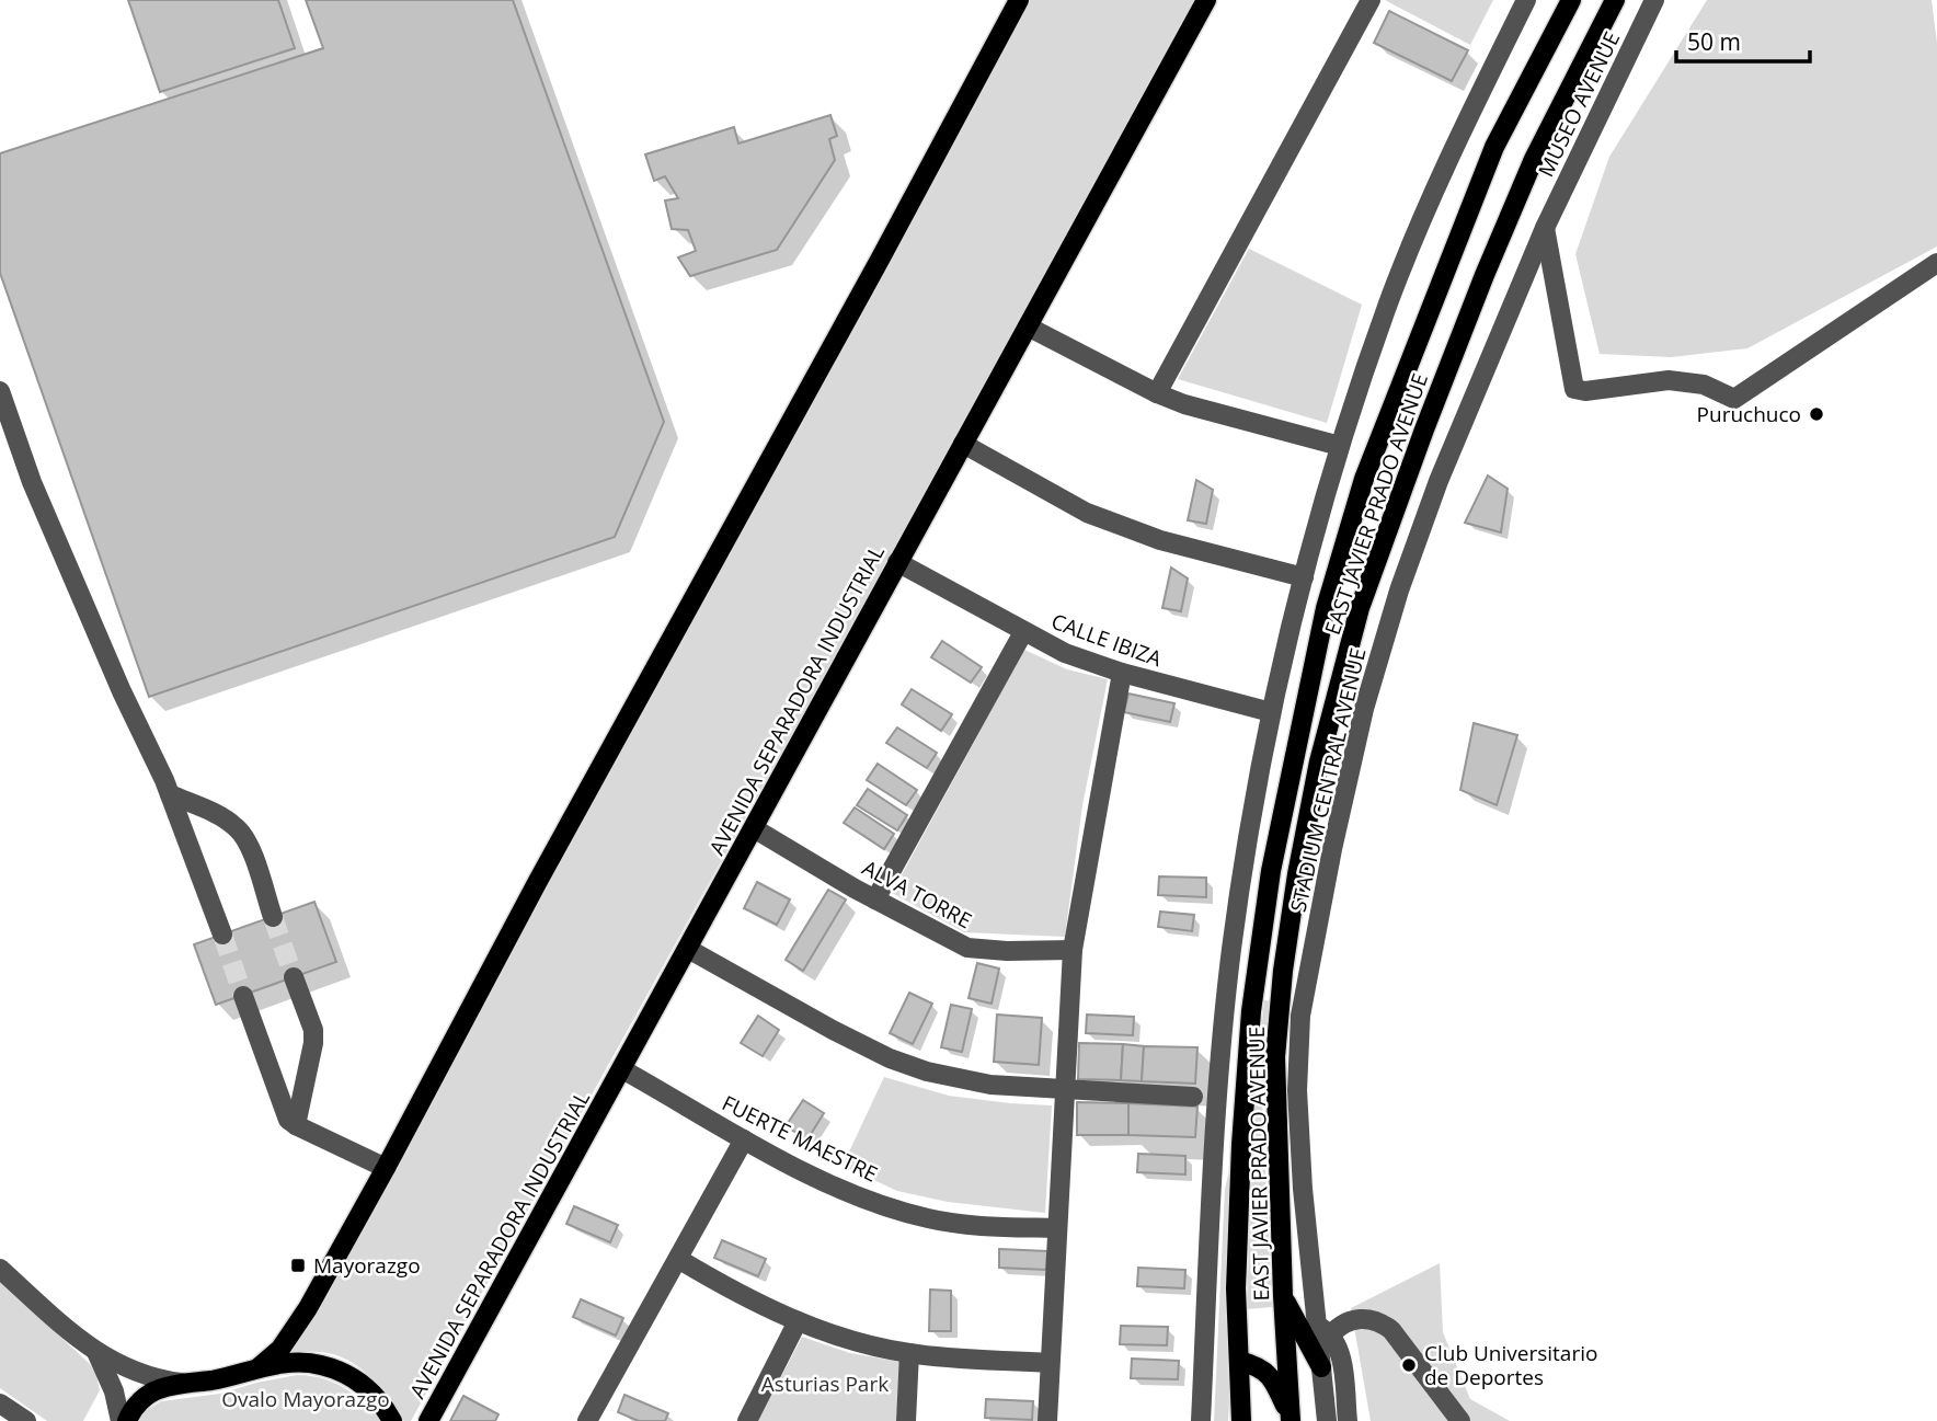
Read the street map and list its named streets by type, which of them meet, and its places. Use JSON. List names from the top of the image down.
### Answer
{
  "streets": {
    "main road": ["EAST JAVIER PRADO AVENUE", "AVENIDA SEPARADORA INDUSTRIAL"],
    "street": [
      "MUSEO AVENUE",
      "CALLE IBIZA",
      "STADIUM CENTRAL AVENUE",
      "ALVA TORRE",
      "FUERTE MAESTRE"
    ]
  },
  "crossings": [
    ["MUSEO AVENUE", "STADIUM CENTRAL AVENUE"],
    ["CALLE IBIZA", "AVENIDA SEPARADORA INDUSTRIAL"],
    ["AVENIDA SEPARADORA INDUSTRIAL", "ALVA TORRE"],
    ["AVENIDA SEPARADORA INDUSTRIAL", "FUERTE MAESTRE"]
  ],
  "parks": ["Asturias Park", "Ovalo Mayorazgo"],
  "places": {
    "other": ["Puruchuco", "Club Universitario de Deportes"],
    "transit": ["Mayorazgo"]
  },
  "scale_bar": "50 m"
}
